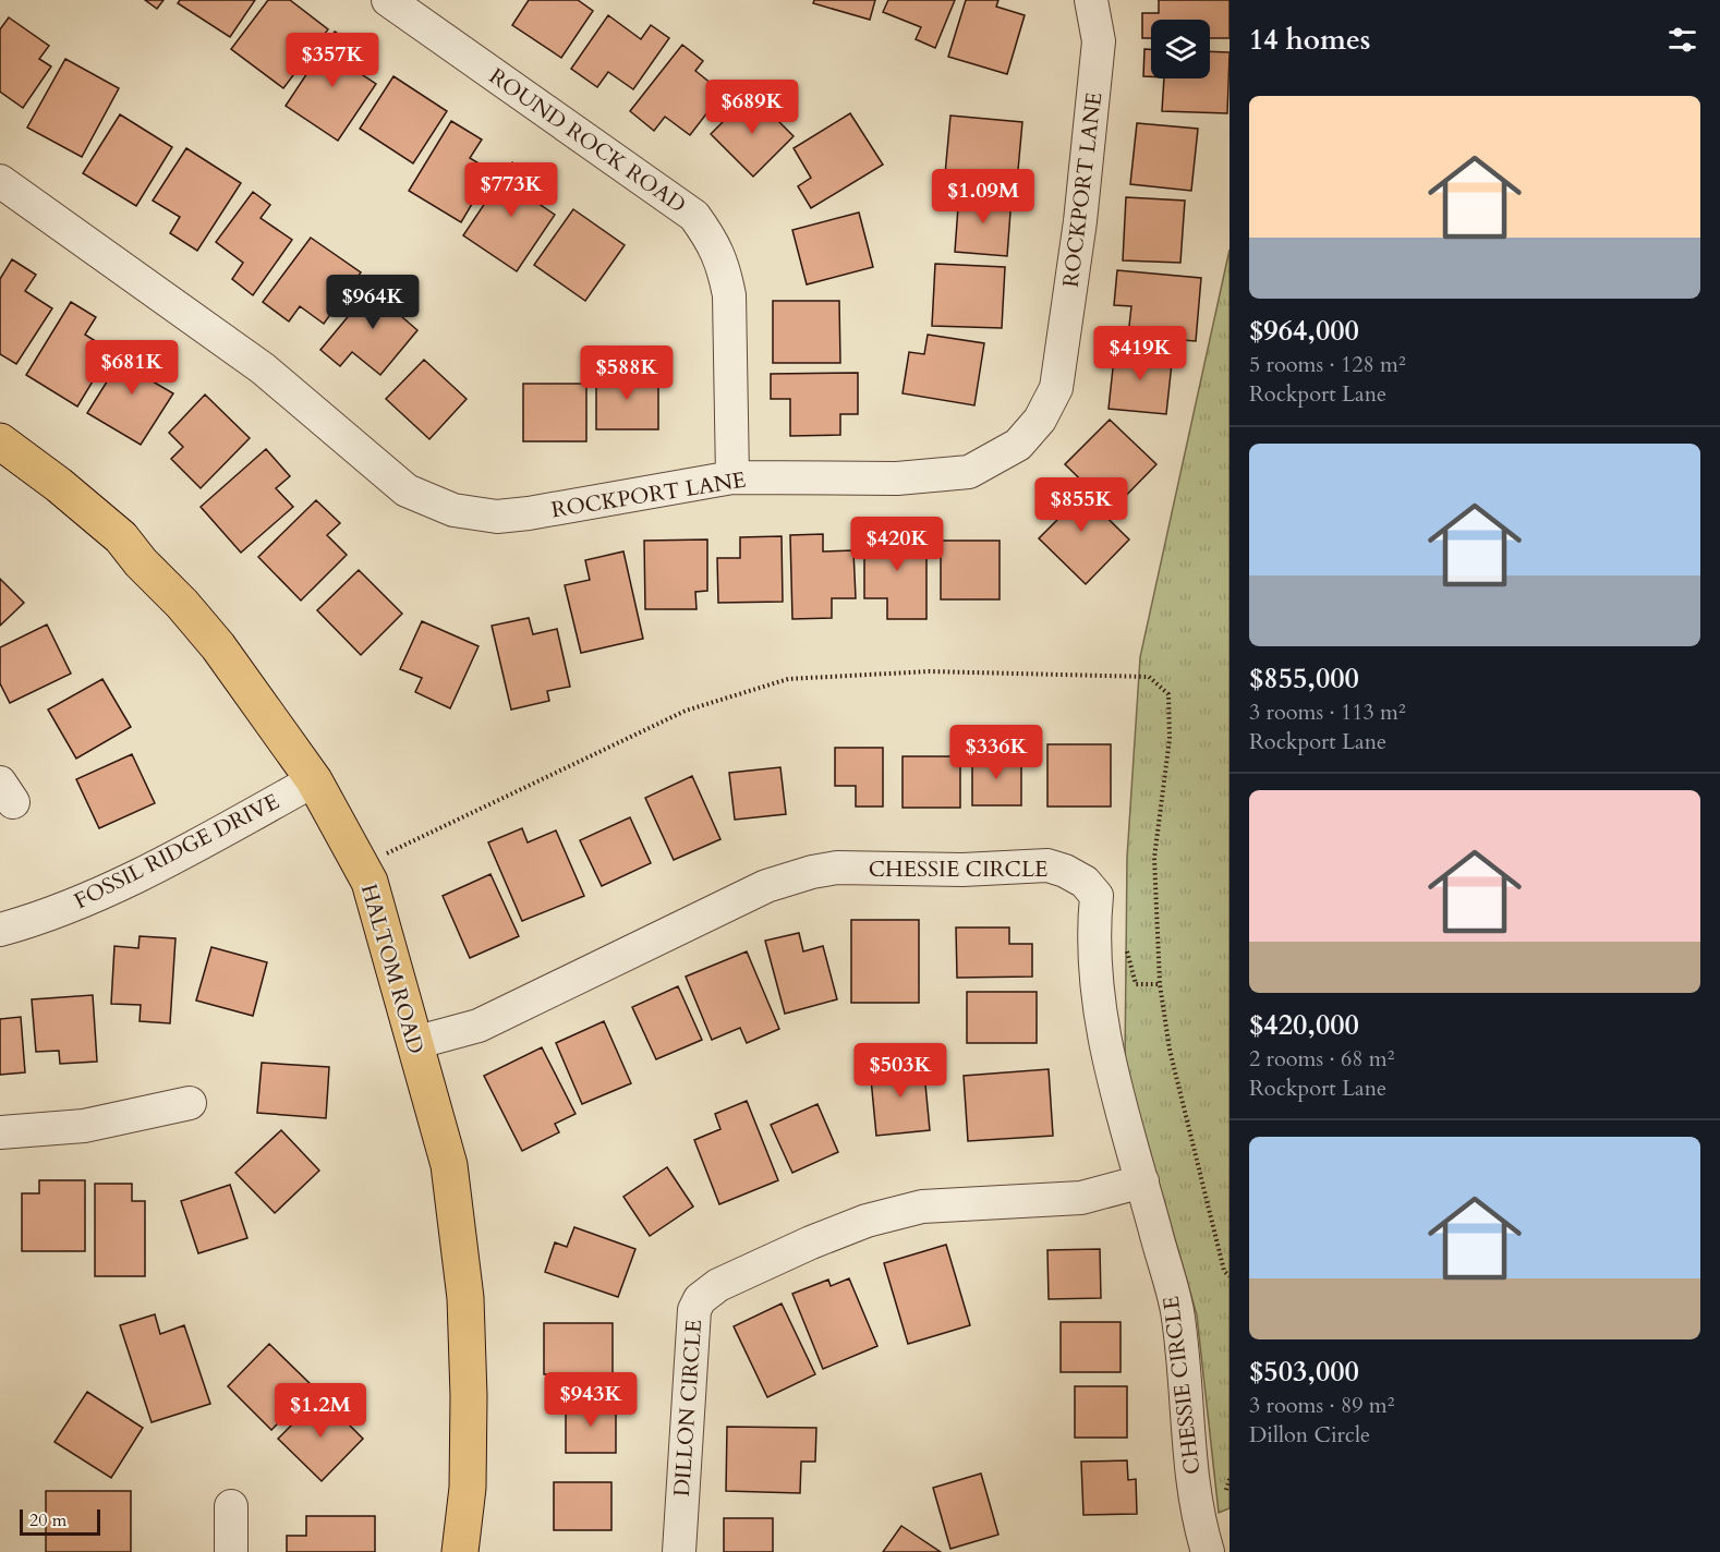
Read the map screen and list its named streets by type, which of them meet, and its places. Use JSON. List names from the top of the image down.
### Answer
{
  "streets": {
    "main road": ["HALTOM ROAD"],
    "street": [
      "ROUND ROCK ROAD",
      "ROCKPORT LANE",
      "FOSSIL RIDGE DRIVE",
      "CHESSIE CIRCLE",
      "DILLON CIRCLE"
    ]
  },
  "crossings": [
    ["ROUND ROCK ROAD", "ROCKPORT LANE"],
    ["FOSSIL RIDGE DRIVE", "HALTOM ROAD"],
    ["CHESSIE CIRCLE", "HALTOM ROAD"],
    ["CHESSIE CIRCLE", "DILLON CIRCLE"]
  ],
  "scale_bar": "20 m",
  "page": {
    "heading": "14 homes",
    "price": [
      "$357K",
      "$689K",
      "$773K",
      "$1.09M",
      "$964K",
      "$419K",
      "$681K",
      "$588K",
      "$855K",
      "$420K",
      "$336K",
      "$503K",
      "$943K",
      "$1.2M"
    ],
    "list": [
      {
        "name": "$964,000",
        "note": "5 rooms · 128 m² · Rockport Lane"
      },
      {
        "name": "$855,000",
        "note": "3 rooms · 113 m² · Rockport Lane"
      },
      {
        "name": "$420,000",
        "note": "2 rooms · 68 m² · Rockport Lane"
      },
      {
        "name": "$503,000",
        "note": "3 rooms · 89 m² · Dillon Circle"
      }
    ],
    "scale": "20 m"
  }
}
